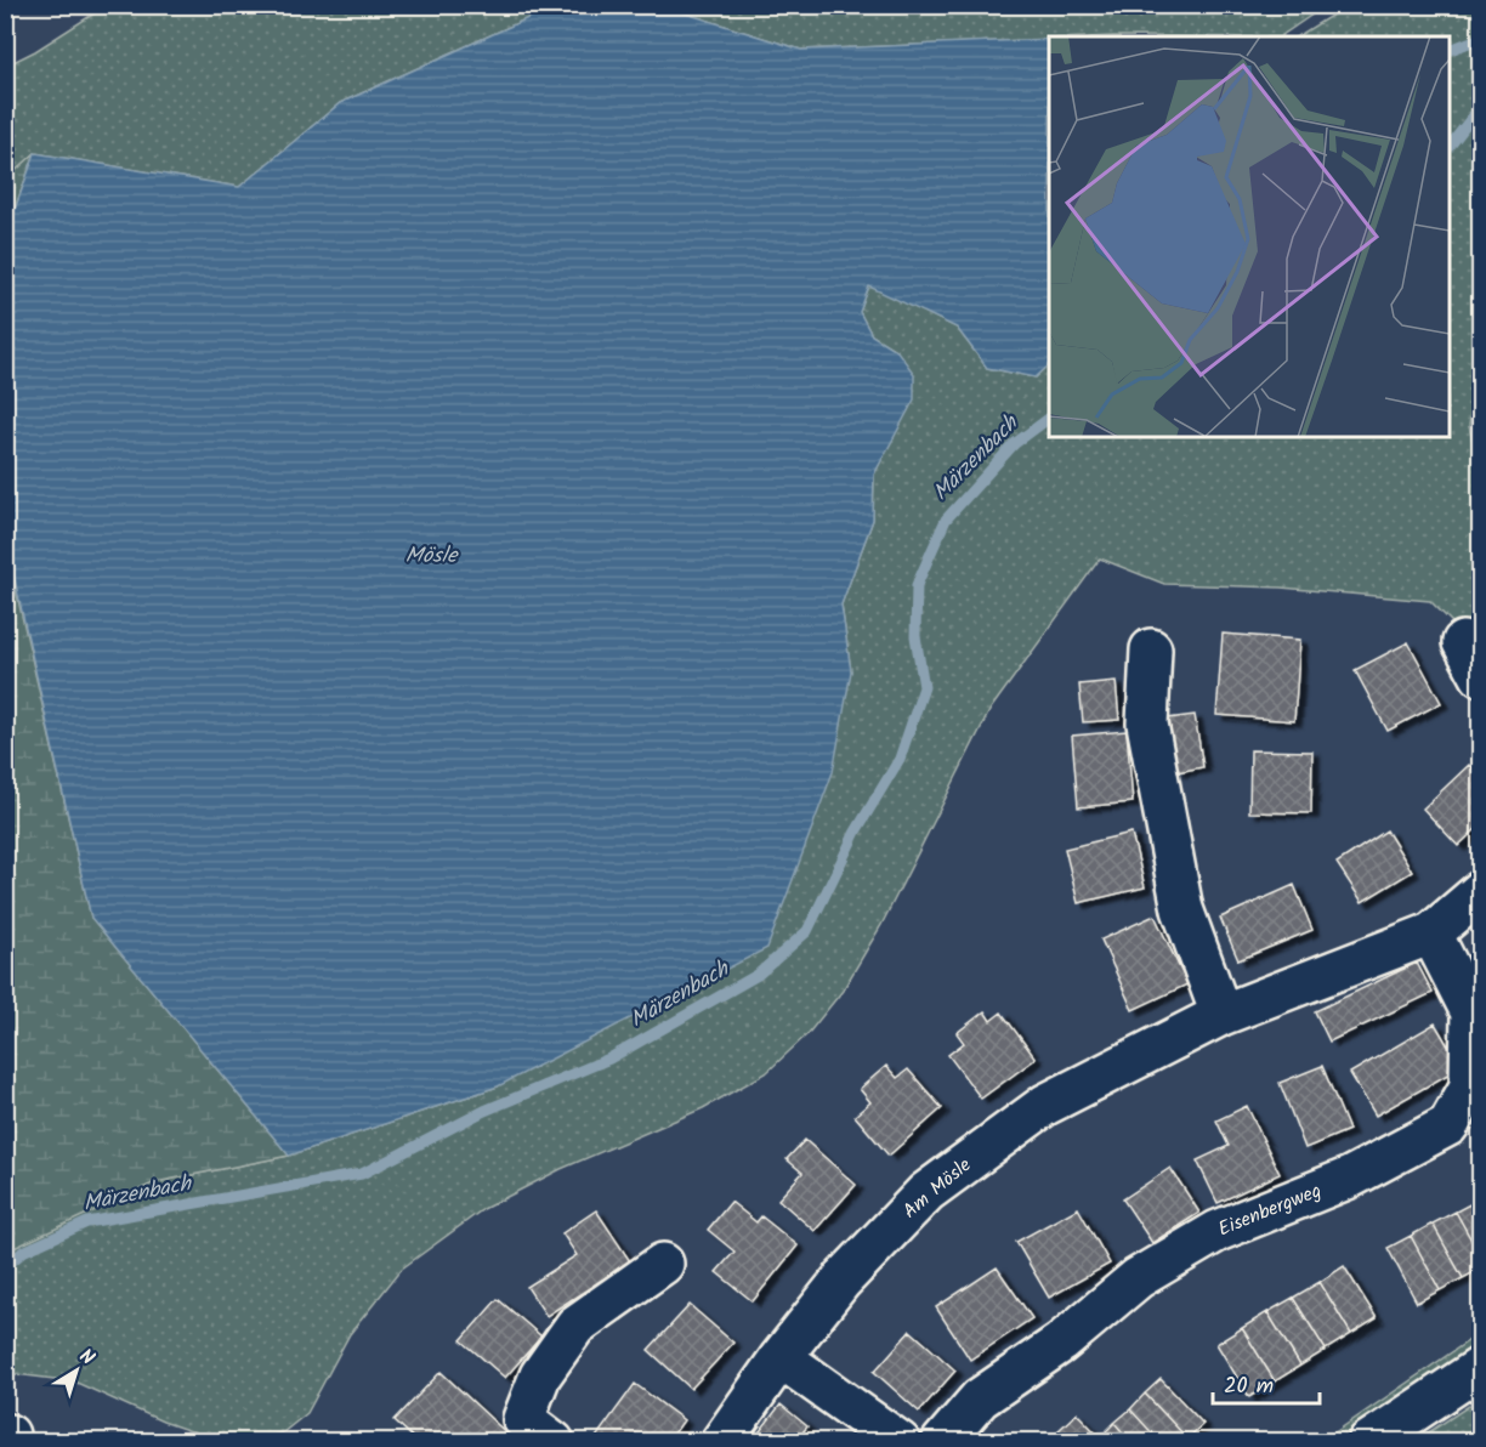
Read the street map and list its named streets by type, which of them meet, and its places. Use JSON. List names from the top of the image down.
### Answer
{
  "streets": {
    "street": ["Am Mösle", "Eisenbergweg"]
  },
  "crossings": [
    ["Am Mösle", "Eisenbergweg"]
  ],
  "water": ["Märzenbach", "Mösle"],
  "scale_bar": "20 m",
  "north": "top right"
}
